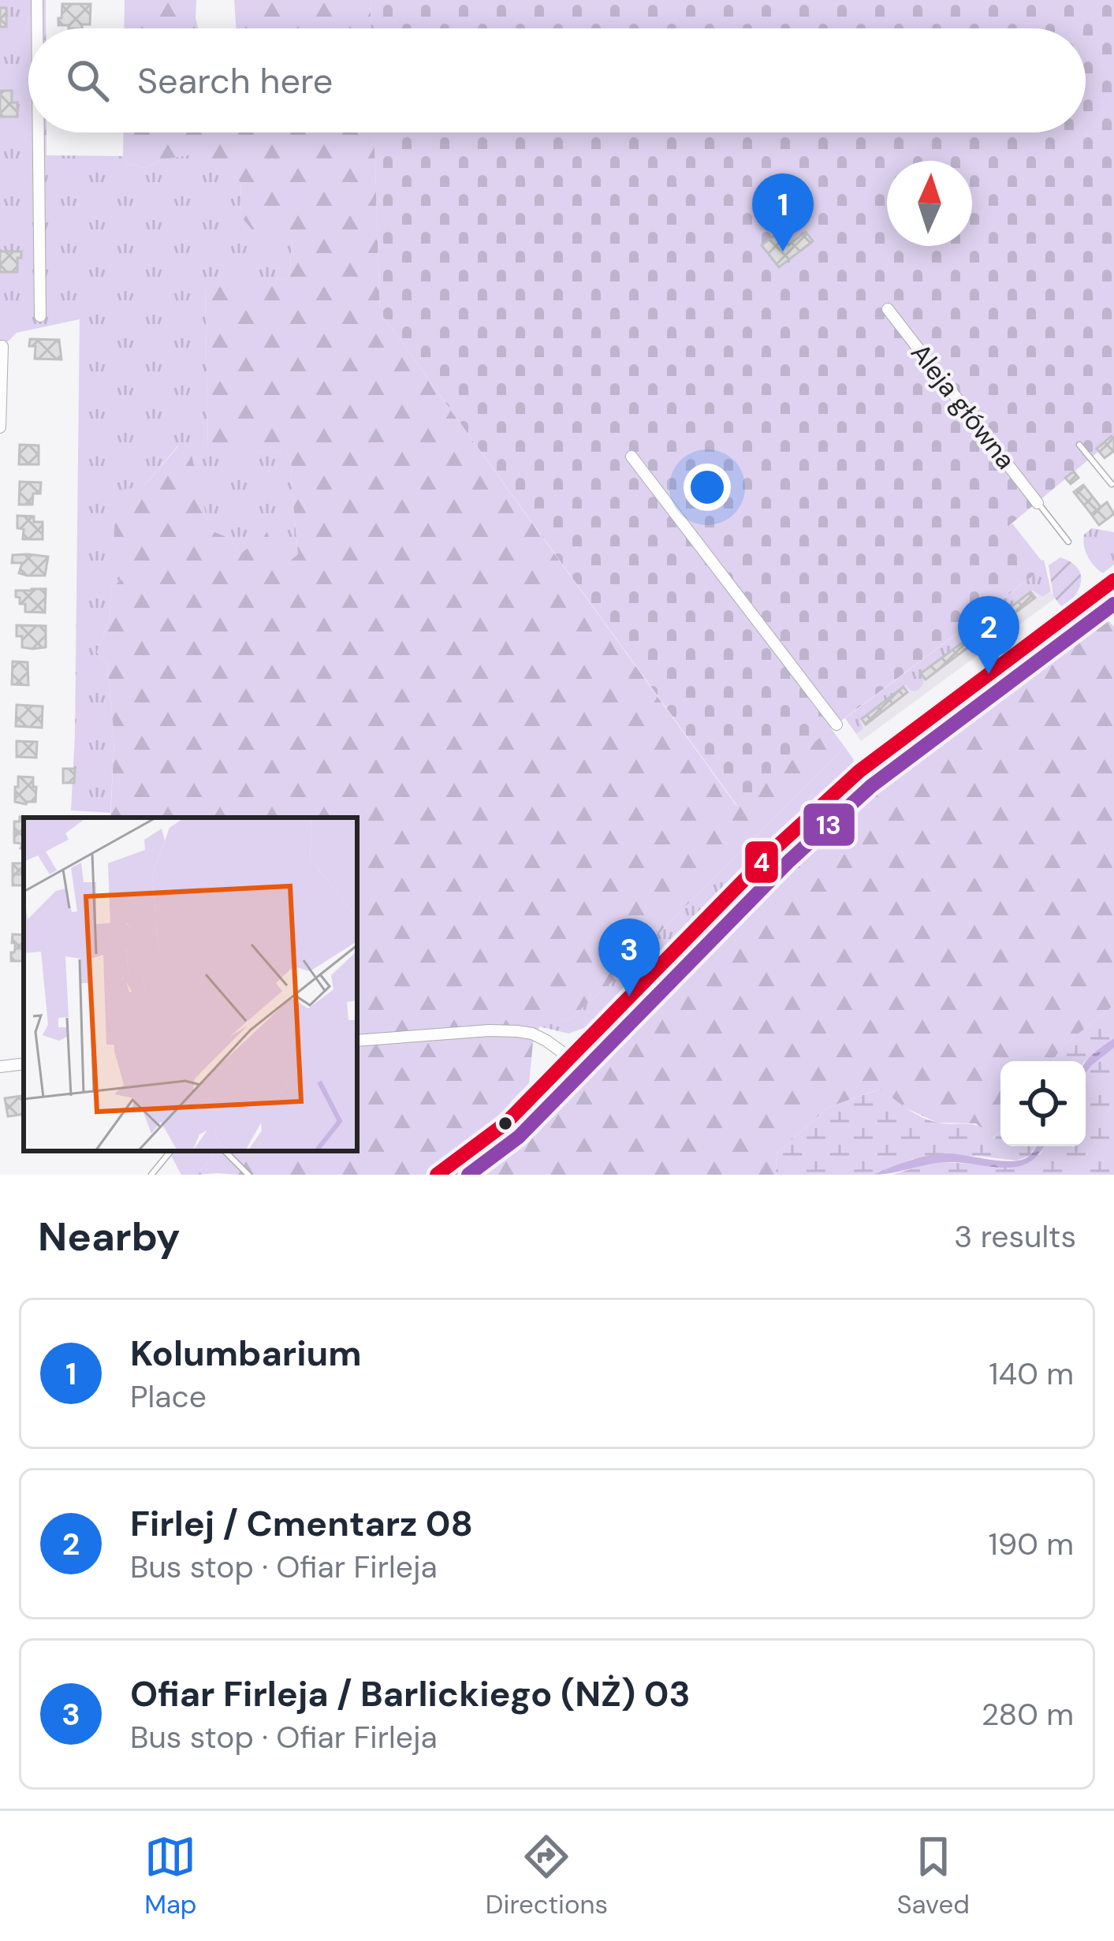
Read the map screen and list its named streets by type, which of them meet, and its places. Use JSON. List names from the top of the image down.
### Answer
{
  "streets": {
    "street": ["Aleja główna"]
  },
  "lines": ["transit line 4", "transit line 13"],
  "north": "top",
  "page": {
    "search": "Search here",
    "pins": ["1", "2", "3"],
    "heading": ["Nearby", "3 results"],
    "list": [
      {
        "mark": "1",
        "name": "Kolumbarium",
        "note": "Place",
        "value": "140 m"
      },
      {
        "mark": "2",
        "name": "Firlej / Cmentarz 08",
        "note": "Bus stop · Ofiar Firleja",
        "value": "190 m"
      },
      {
        "mark": "3",
        "name": "Ofiar Firleja / Barlickiego (NŻ) 03",
        "note": "Bus stop · Ofiar Firleja",
        "value": "280 m"
      }
    ],
    "nav": ["Map", "Directions", "Saved"]
  }
}
